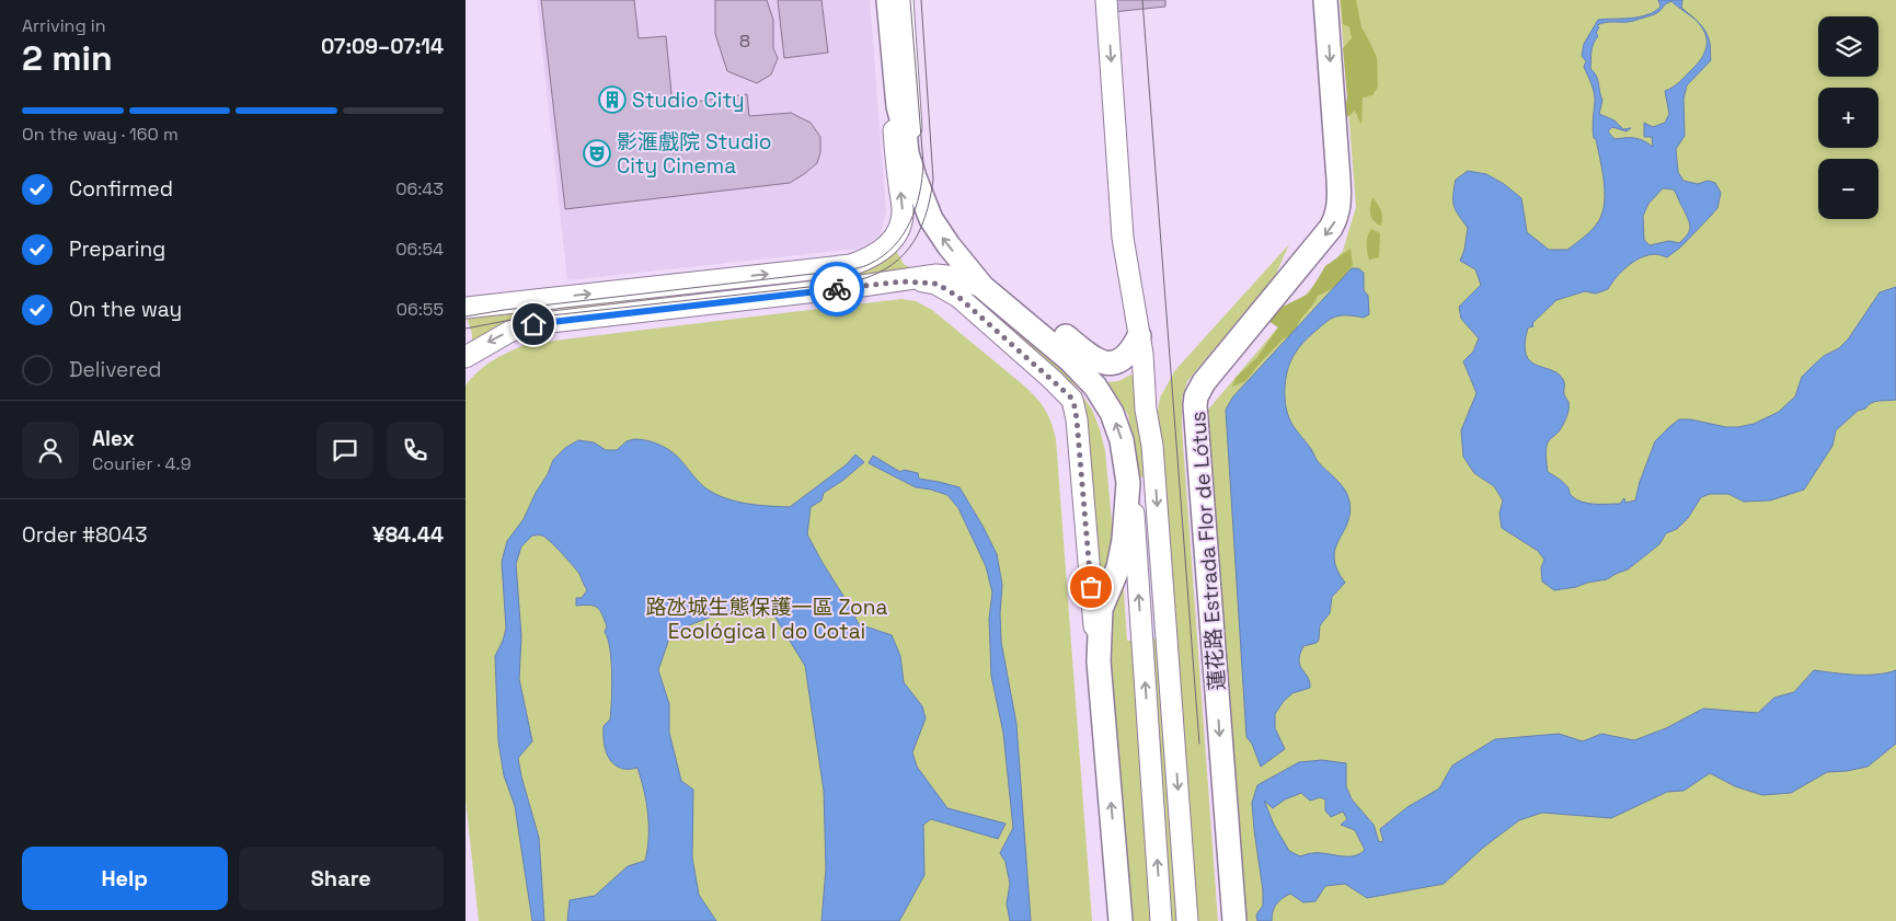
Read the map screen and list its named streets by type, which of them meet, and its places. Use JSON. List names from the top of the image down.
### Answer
{
  "streets": {
    "main road": ["蓮花路 Estrada Flor de Lótus"]
  },
  "parks": ["路氹城生態保護一區 Zona Ecológica I do Cotai"],
  "places": {
    "building": ["Studio City"],
    "theatre": ["影滙戲院 Studio City Cinema"]
  },
  "house_numbers": ["8"],
  "page": {
    "heading": ["2 min", "Arriving in", "07:09–07:14"],
    "panel": [
      "Alex",
      "Courier · 4.9",
      "Order #8043",
      "¥84.44"
    ],
    "map_buttons": ["+", "−"],
    "bar": "On the way · 160 m",
    "list": [
      ["Confirmed", "06:43"],
      ["Preparing", "06:54"],
      ["On the way", "06:55"],
      "Delivered"
    ],
    "buttons": ["Help", "Share"]
  }
}
